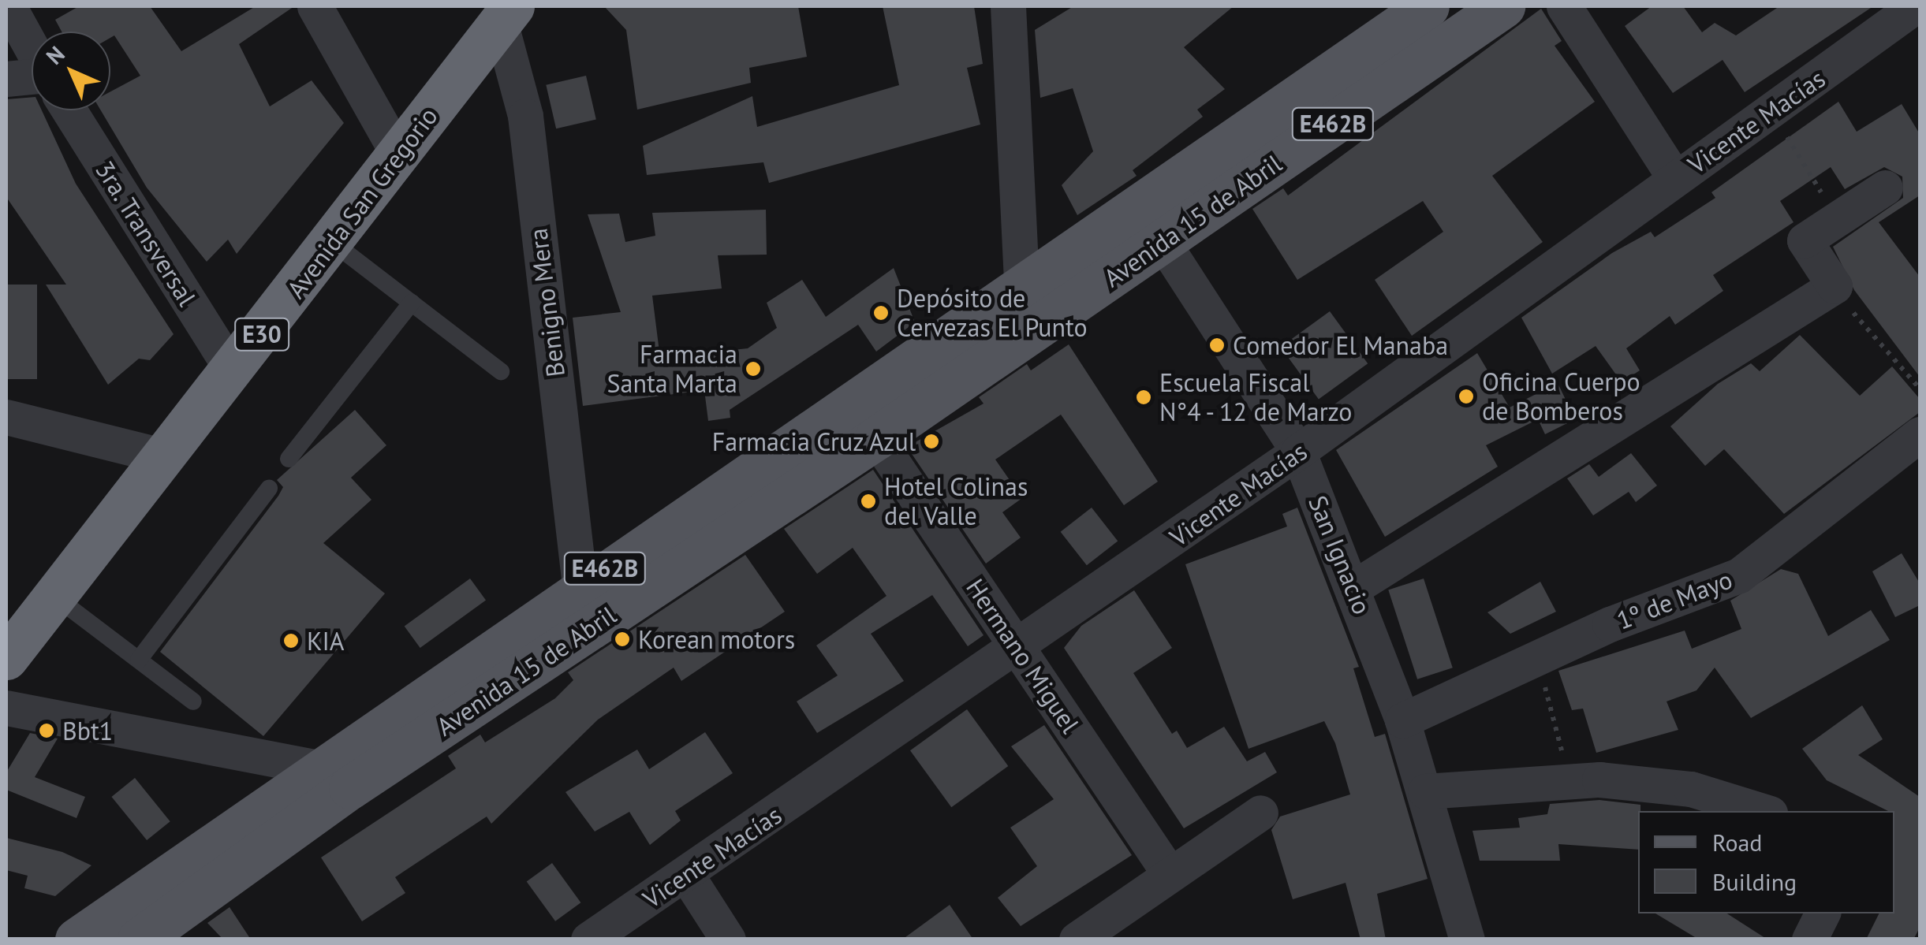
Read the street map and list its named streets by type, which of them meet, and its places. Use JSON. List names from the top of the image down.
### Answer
{
  "streets": {
    "highway": ["Avenida San Gregorio", "E30"],
    "main road": ["E462B", "Avenida 15 de Abril"],
    "street": [
      "Vicente Macías",
      "3ra. Transversal",
      "Benigno Mera",
      "San Ignacio",
      "1º de Mayo",
      "Hermano Miguel"
    ]
  },
  "crossings": [
    ["Vicente Macías", "San Ignacio"],
    ["Vicente Macías", "Hermano Miguel"],
    ["Avenida San Gregorio", "3ra. Transversal"],
    ["Avenida San Gregorio", "Benigno Mera"],
    ["Avenida 15 de Abril", "Benigno Mera"],
    ["Avenida 15 de Abril", "San Ignacio"],
    ["Avenida 15 de Abril", "Hermano Miguel"],
    ["San Ignacio", "1º de Mayo"]
  ],
  "places": [
    "Depósito de Cervezas El Punto",
    "Comedor El Manaba",
    "Farmacia Santa Marta",
    "Oficina Cuerpo de Bomberos",
    "Escuela Fiscal N°4 - 12 de Marzo",
    "Farmacia Cruz Azul",
    "Hotel Colinas del Valle",
    "Korean motors",
    "KIA",
    "Bbt1"
  ],
  "legend": ["Road", "Building"],
  "north": "top left"
}
